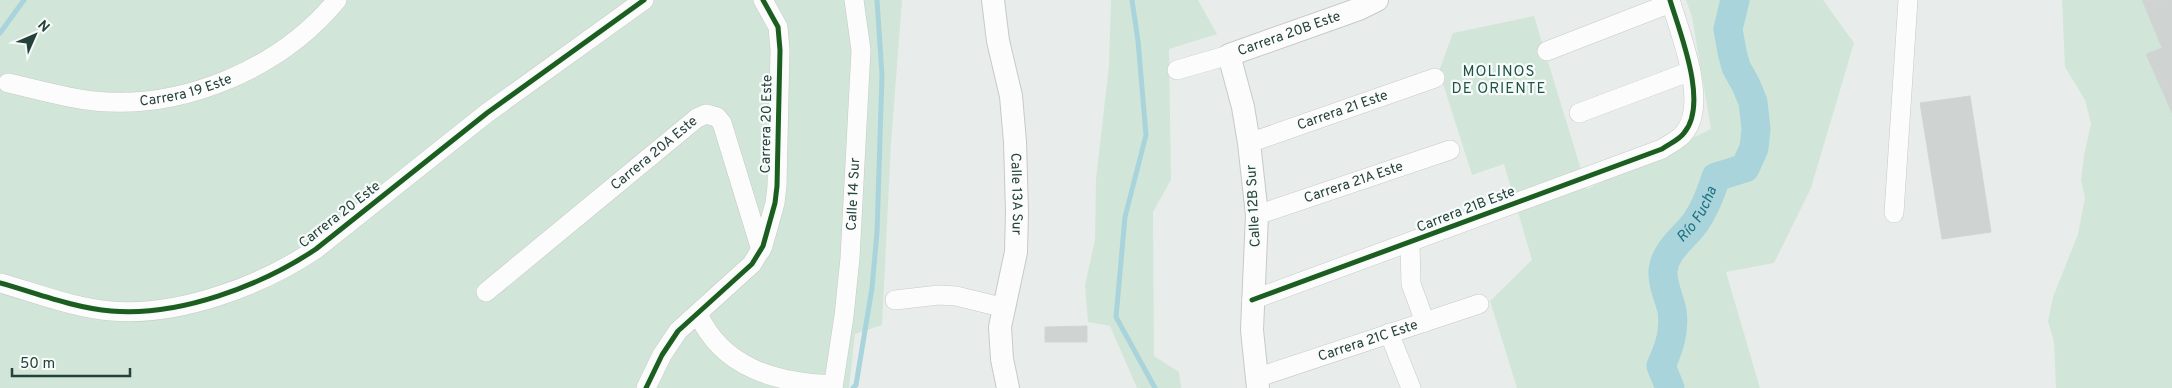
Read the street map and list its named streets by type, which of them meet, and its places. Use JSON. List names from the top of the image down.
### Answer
{
  "streets": {
    "street": [
      "Carrera 20B Este",
      "Carrera 19 Este",
      "Carrera 21 Este",
      "Carrera 20 Este",
      "Carrera 20A Este",
      "Carrera 21A Este",
      "Calle 14 Sur",
      "Calle 13A Sur",
      "Calle 12B Sur",
      "Carrera 21B Este",
      "Carrera 21C Este"
    ]
  },
  "crossings": [
    ["Carrera 20B Este", "Calle 12B Sur"],
    ["Carrera 21 Este", "Calle 12B Sur"],
    ["Carrera 20 Este", "Carrera 20A Este"],
    ["Carrera 21A Este", "Calle 12B Sur"],
    ["Calle 12B Sur", "Carrera 21B Este"],
    ["Calle 12B Sur", "Carrera 21C Este"]
  ],
  "districts": ["MOLINOS DE ORIENTE"],
  "water": ["Río Fucha"],
  "scale_bar": "50 m",
  "north": "top right"
}
